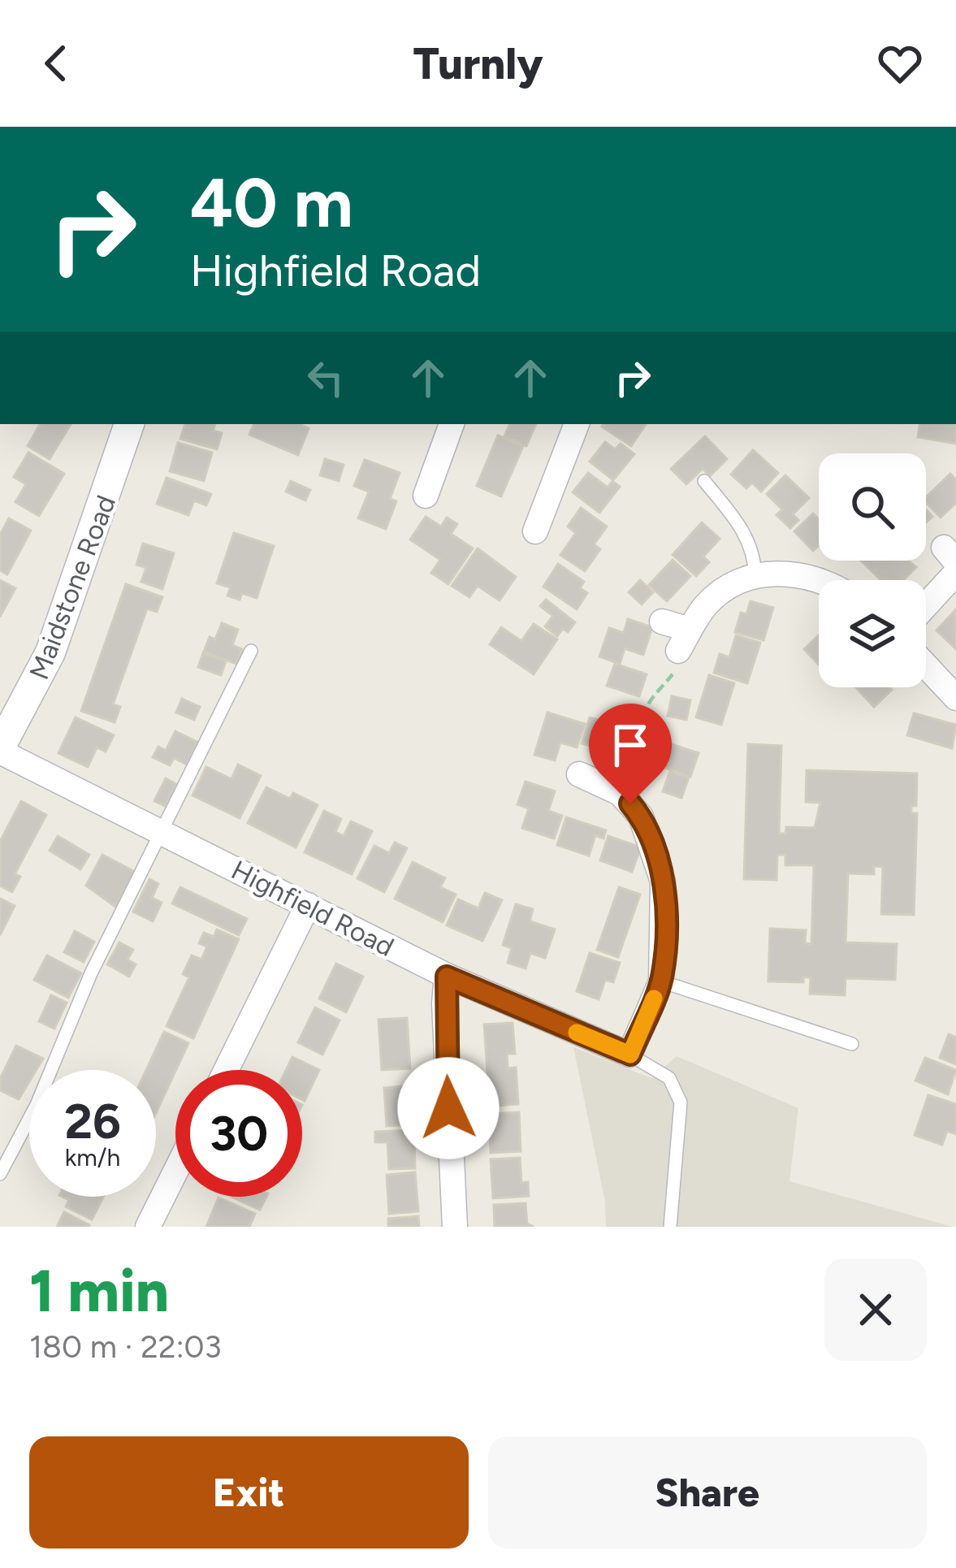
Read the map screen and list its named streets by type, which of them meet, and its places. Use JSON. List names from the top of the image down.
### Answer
{
  "streets": {
    "street": ["Maidstone Road", "Highfield Road"]
  },
  "crossings": [
    ["Maidstone Road", "Highfield Road"]
  ],
  "page": {
    "header": "Turnly",
    "turn": ["40 m", "Highfield Road"],
    "speed": "26 km/h",
    "limit": "30",
    "heading": ["1 min", "180 m · 22:03"],
    "buttons": ["Exit", "Share"]
  }
}
